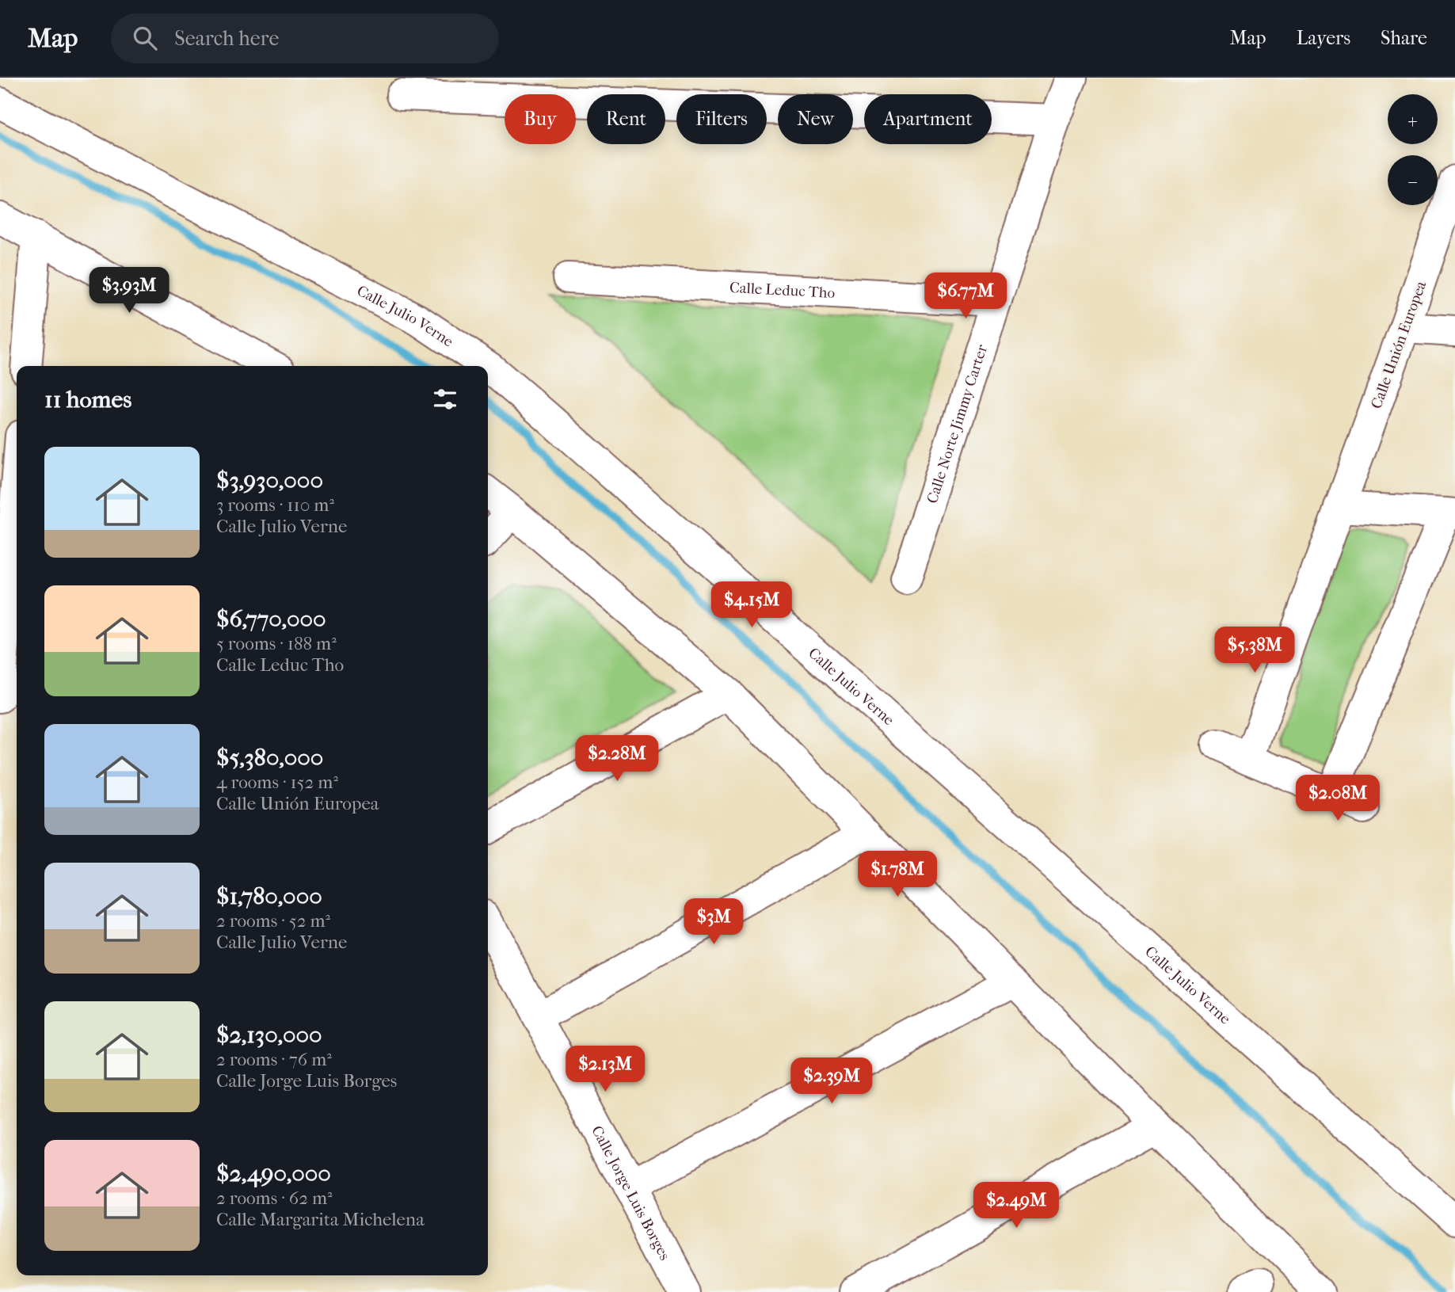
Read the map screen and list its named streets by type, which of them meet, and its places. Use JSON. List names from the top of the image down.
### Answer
{
  "streets": {
    "street": [
      "Calle Leduc Tho",
      "Calle Julio Verne",
      "Calle Unión Europea",
      "Calle Norte Jimmy Carter",
      "Calle Jorge Luis Borges"
    ]
  },
  "crossings": [
    ["Calle Leduc Tho", "Calle Norte Jimmy Carter"]
  ],
  "page": {
    "header": "Map",
    "search": "Search here",
    "nav": ["Map", "Layers", "Share"],
    "map_buttons": ["+", "−"],
    "chip": [
      "Buy",
      "Rent",
      "Filters",
      "New",
      "Apartment"
    ],
    "price": [
      "$3.93M",
      "$6.77M",
      "$4.15M",
      "$5.38M",
      "$2.28M",
      "$2.08M",
      "$1.78M",
      "$3M",
      "$2.13M",
      "$2.39M",
      "$2.49M"
    ],
    "heading": "11 homes",
    "list": [
      {
        "name": "$3,930,000",
        "note": "3 rooms · 110 m² · Calle Julio Verne"
      },
      {
        "name": "$6,770,000",
        "note": "5 rooms · 188 m² · Calle Leduc Tho"
      },
      {
        "name": "$5,380,000",
        "note": "4 rooms · 152 m² · Calle Unión Europea"
      },
      {
        "name": "$1,780,000",
        "note": "2 rooms · 52 m² · Calle Julio Verne"
      },
      {
        "name": "$2,130,000",
        "note": "2 rooms · 76 m² · Calle Jorge Luis Borges"
      },
      {
        "name": "$2,490,000",
        "note": "2 rooms · 62 m² · Calle Margarita Michelena"
      }
    ]
  }
}
